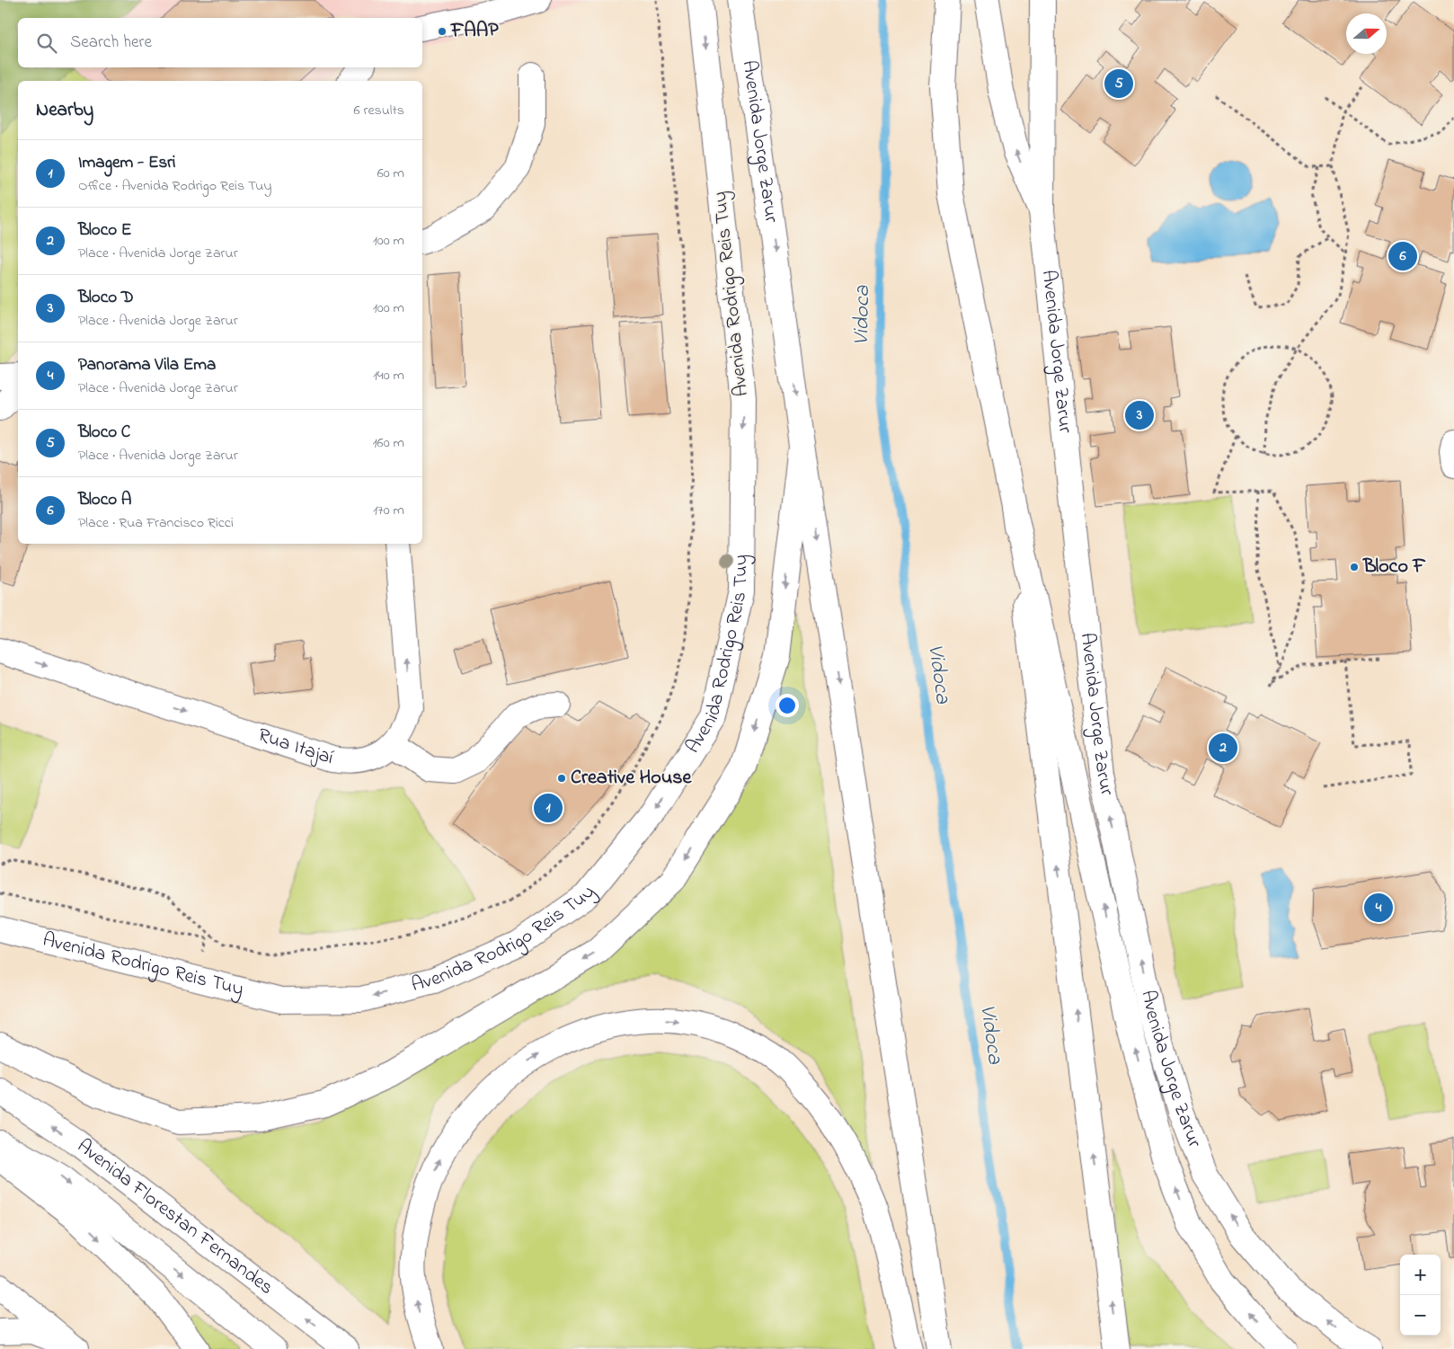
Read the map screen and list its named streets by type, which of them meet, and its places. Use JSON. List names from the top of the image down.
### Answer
{
  "streets": {
    "main road": [
      "Avenida Jorge Zarur",
      "Avenida Rodrigo Reis Tuy",
      "Rua Itajaí",
      "Avenida Florestan Fernandes"
    ]
  },
  "water": ["Vidoca"],
  "places": ["FAAP", "Bloco F", "Creative House"],
  "north": "right",
  "page": {
    "search": "Search here",
    "pins": [
      "5",
      "6",
      "3",
      "2",
      "1",
      "4"
    ],
    "heading": ["Nearby", "6 results"],
    "list": [
      {
        "mark": "1",
        "name": "Imagem - Esri",
        "note": "Office · Avenida Rodrigo Reis Tuy",
        "value": "60 m"
      },
      {
        "mark": "2",
        "name": "Bloco E",
        "note": "Place · Avenida Jorge Zarur",
        "value": "100 m"
      },
      {
        "mark": "3",
        "name": "Bloco D",
        "note": "Place · Avenida Jorge Zarur",
        "value": "100 m"
      },
      {
        "mark": "4",
        "name": "Panorama Vila Ema",
        "note": "Place · Avenida Jorge Zarur",
        "value": "140 m"
      },
      {
        "mark": "5",
        "name": "Bloco C",
        "note": "Place · Avenida Jorge Zarur",
        "value": "160 m"
      },
      {
        "mark": "6",
        "name": "Bloco A",
        "note": "Place · Rua Francisco Ricci",
        "value": "170 m"
      }
    ],
    "map_buttons": ["+", "−"]
  }
}
